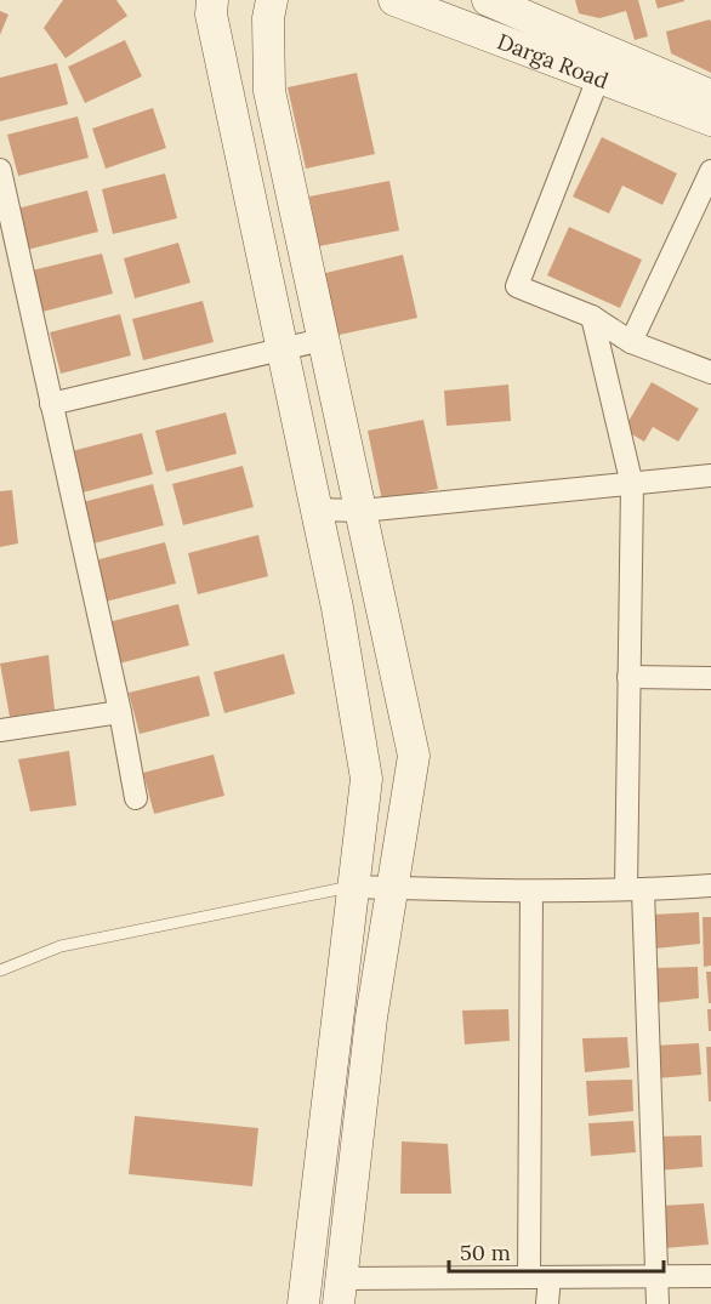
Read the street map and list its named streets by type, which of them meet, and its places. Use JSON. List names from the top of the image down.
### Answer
{
  "streets": {
    "street": ["Darga Road"]
  },
  "scale_bar": "50 m"
}
